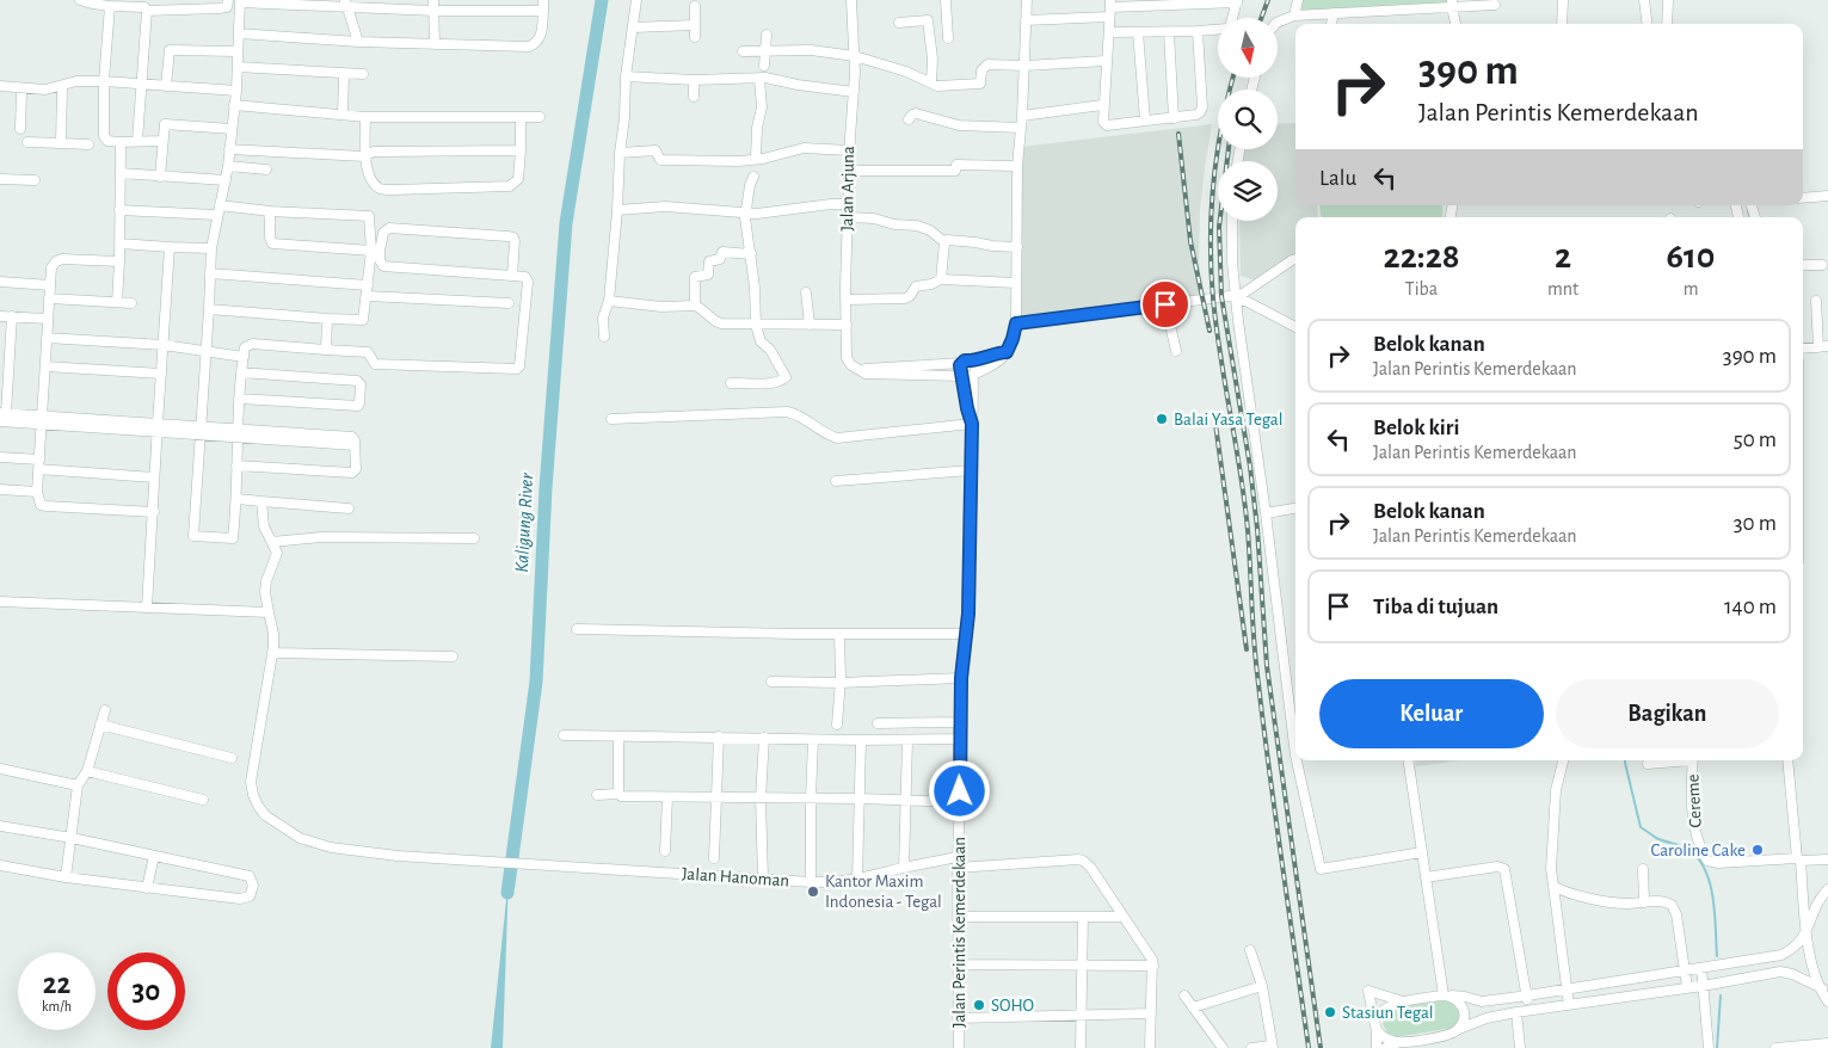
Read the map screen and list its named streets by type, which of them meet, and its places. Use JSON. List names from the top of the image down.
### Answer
{
  "streets": {
    "street": [
      "Jalan Arjuna",
      "Cereme",
      "Jalan Hanoman",
      "Jalan Perintis Kemerdekaan"
    ]
  },
  "crossings": [
    ["Jalan Hanoman", "Jalan Perintis Kemerdekaan"]
  ],
  "water": ["Kaligung River"],
  "places": [
    "Balai Yasa Tegal",
    "Caroline Cake",
    "Kantor Maxim Indonesia - Tegal",
    "SOHO",
    "Stasiun Tegal"
  ],
  "north": "bottom",
  "page": {
    "turn": ["390 m", "Jalan Perintis Kemerdekaan"],
    "then": "Lalu",
    "eta": [
      "22:28",
      "Tiba",
      "2",
      "mnt",
      "610",
      "m"
    ],
    "list": [
      {
        "name": "Belok kanan",
        "note": "Jalan Perintis Kemerdekaan",
        "value": "390 m"
      },
      {
        "name": "Belok kiri",
        "note": "Jalan Perintis Kemerdekaan",
        "value": "50 m"
      },
      {
        "name": "Belok kanan",
        "note": "Jalan Perintis Kemerdekaan",
        "value": "30 m"
      },
      {
        "name": "Tiba di tujuan",
        "value": "140 m"
      }
    ],
    "buttons": ["Keluar", "Bagikan"],
    "speed": "22 km/h",
    "limit": "30"
  }
}
